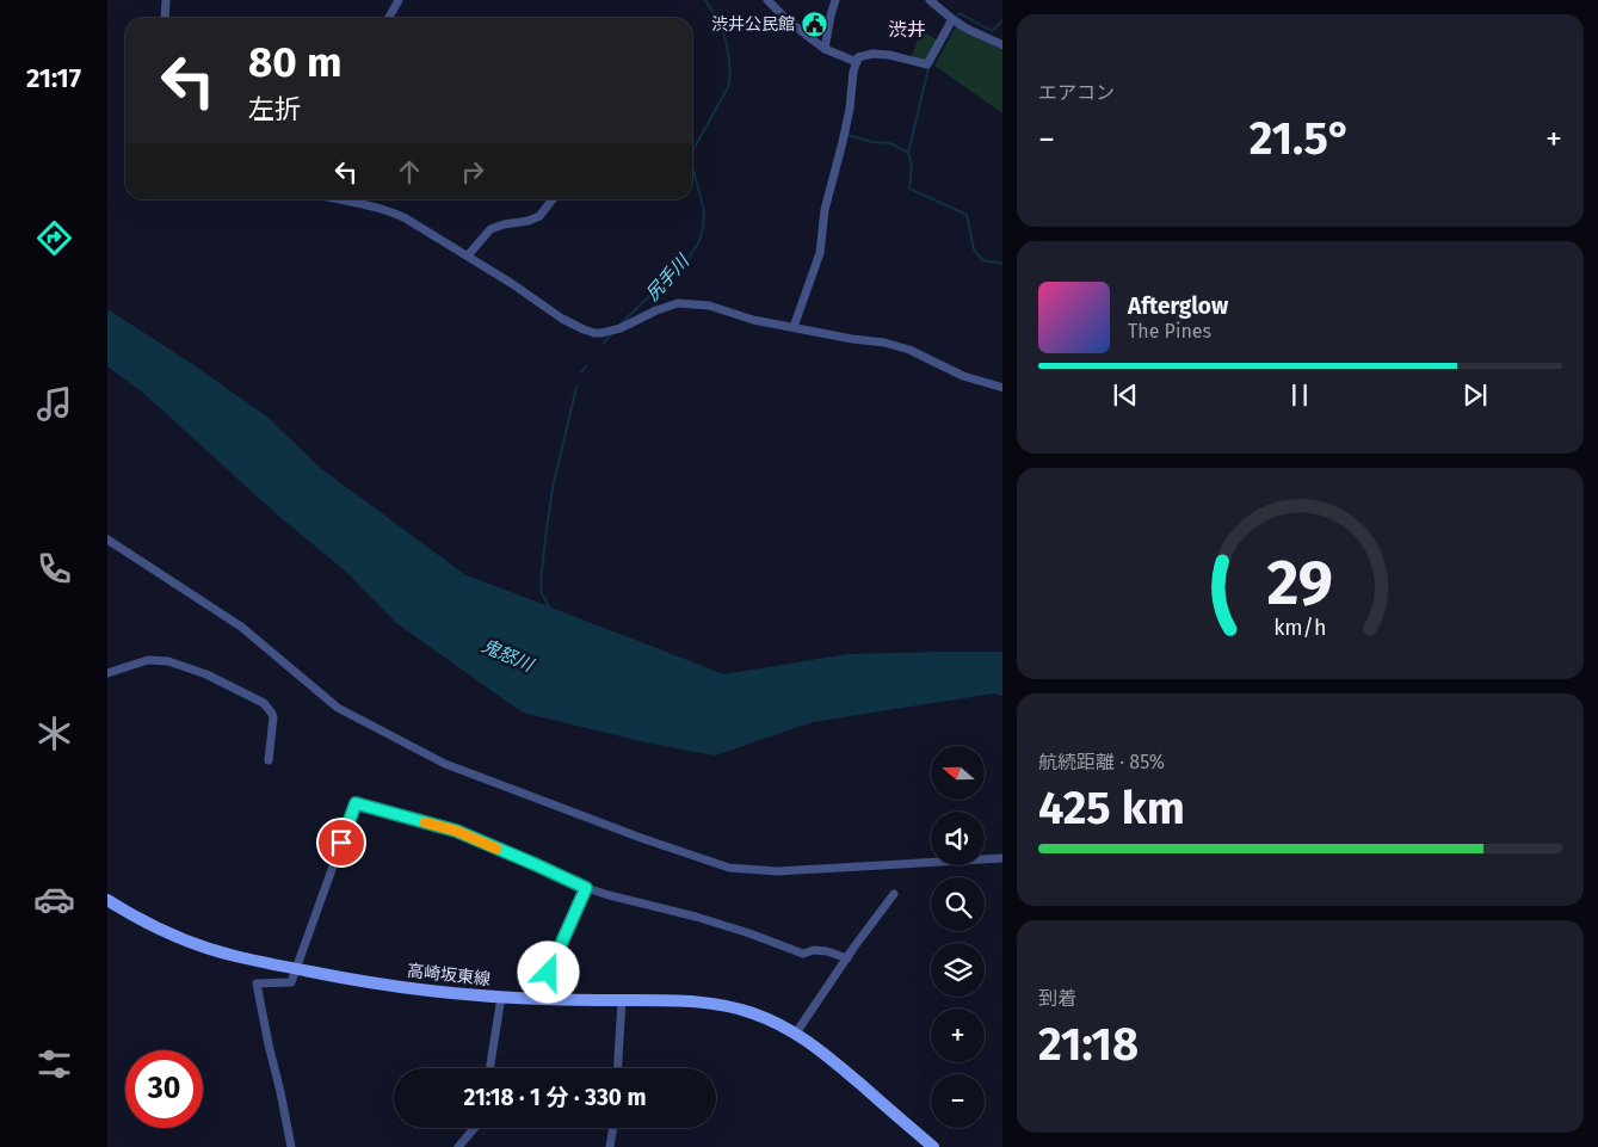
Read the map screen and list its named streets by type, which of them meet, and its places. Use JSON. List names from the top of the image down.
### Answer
{
  "streets": {
    "main road": ["高崎坂東線"]
  },
  "districts": ["渋井"],
  "water": ["尻手川", "鬼怒川"],
  "places": {
    "public building": ["渋井公民館"]
  },
  "north": "left",
  "page": {
    "tabs": "21:17",
    "tile": [
      "エアコン",
      ["航続距離 · 85%", "425 km"],
      ["到着", "21:18"]
    ],
    "turn": ["80 m", "左折"],
    "heat": ["−", "21.5°", "+"],
    "song": ["Afterglow", "The Pines"],
    "map_buttons": ["+", "−"],
    "limit": "30",
    "trip": "21:18 · 1 分 · 330 m",
    "gauge": ["29", "km/h"]
  }
}
